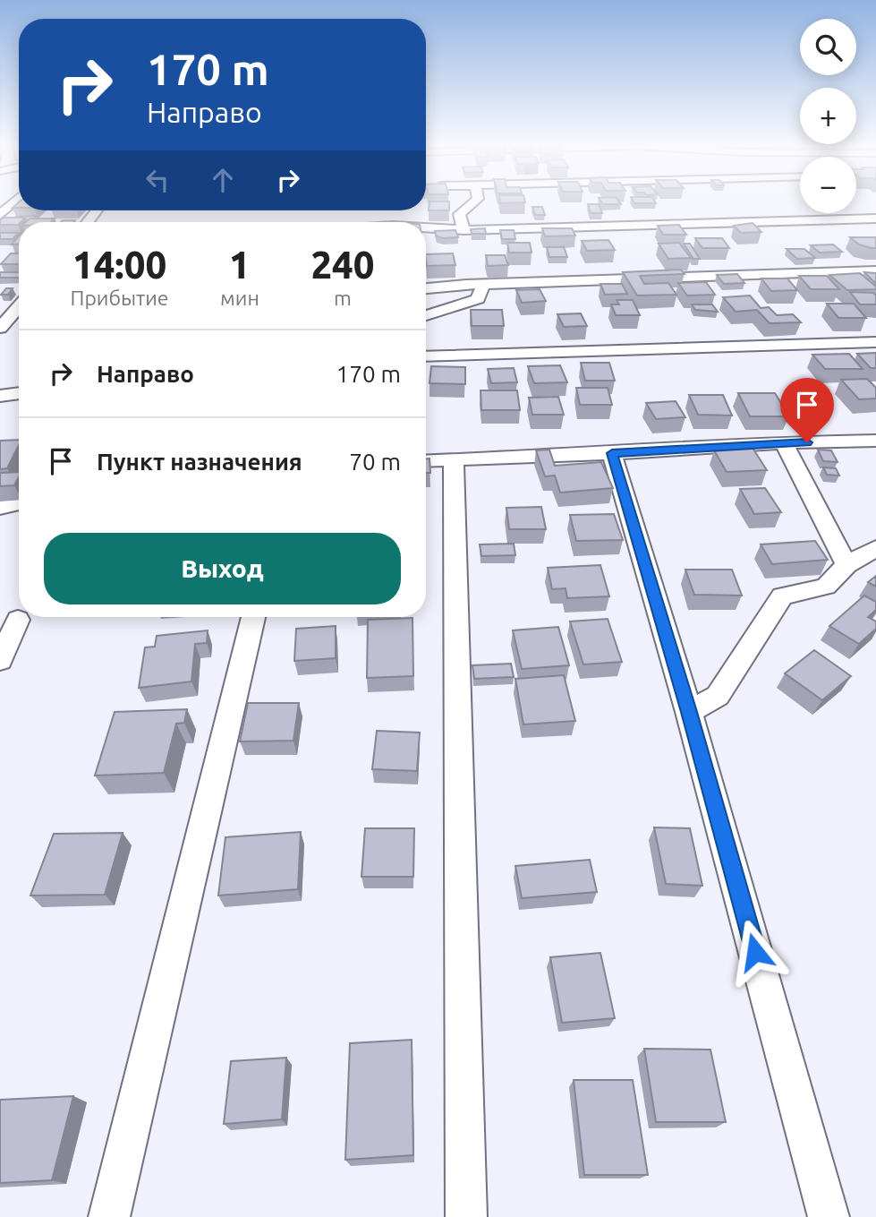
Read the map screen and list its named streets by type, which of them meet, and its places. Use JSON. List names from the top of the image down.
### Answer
{
  "page": {
    "map_buttons": ["+", "−"],
    "turn": ["170 m", "Направо"],
    "eta": [
      "14:00",
      "Прибытие",
      "1",
      "мин",
      "240",
      "m"
    ],
    "list": [
      {
        "name": "Направо",
        "value": "170 m"
      },
      {
        "name": "Пункт назначения",
        "value": "70 m"
      }
    ],
    "buttons": "Выход"
  }
}
